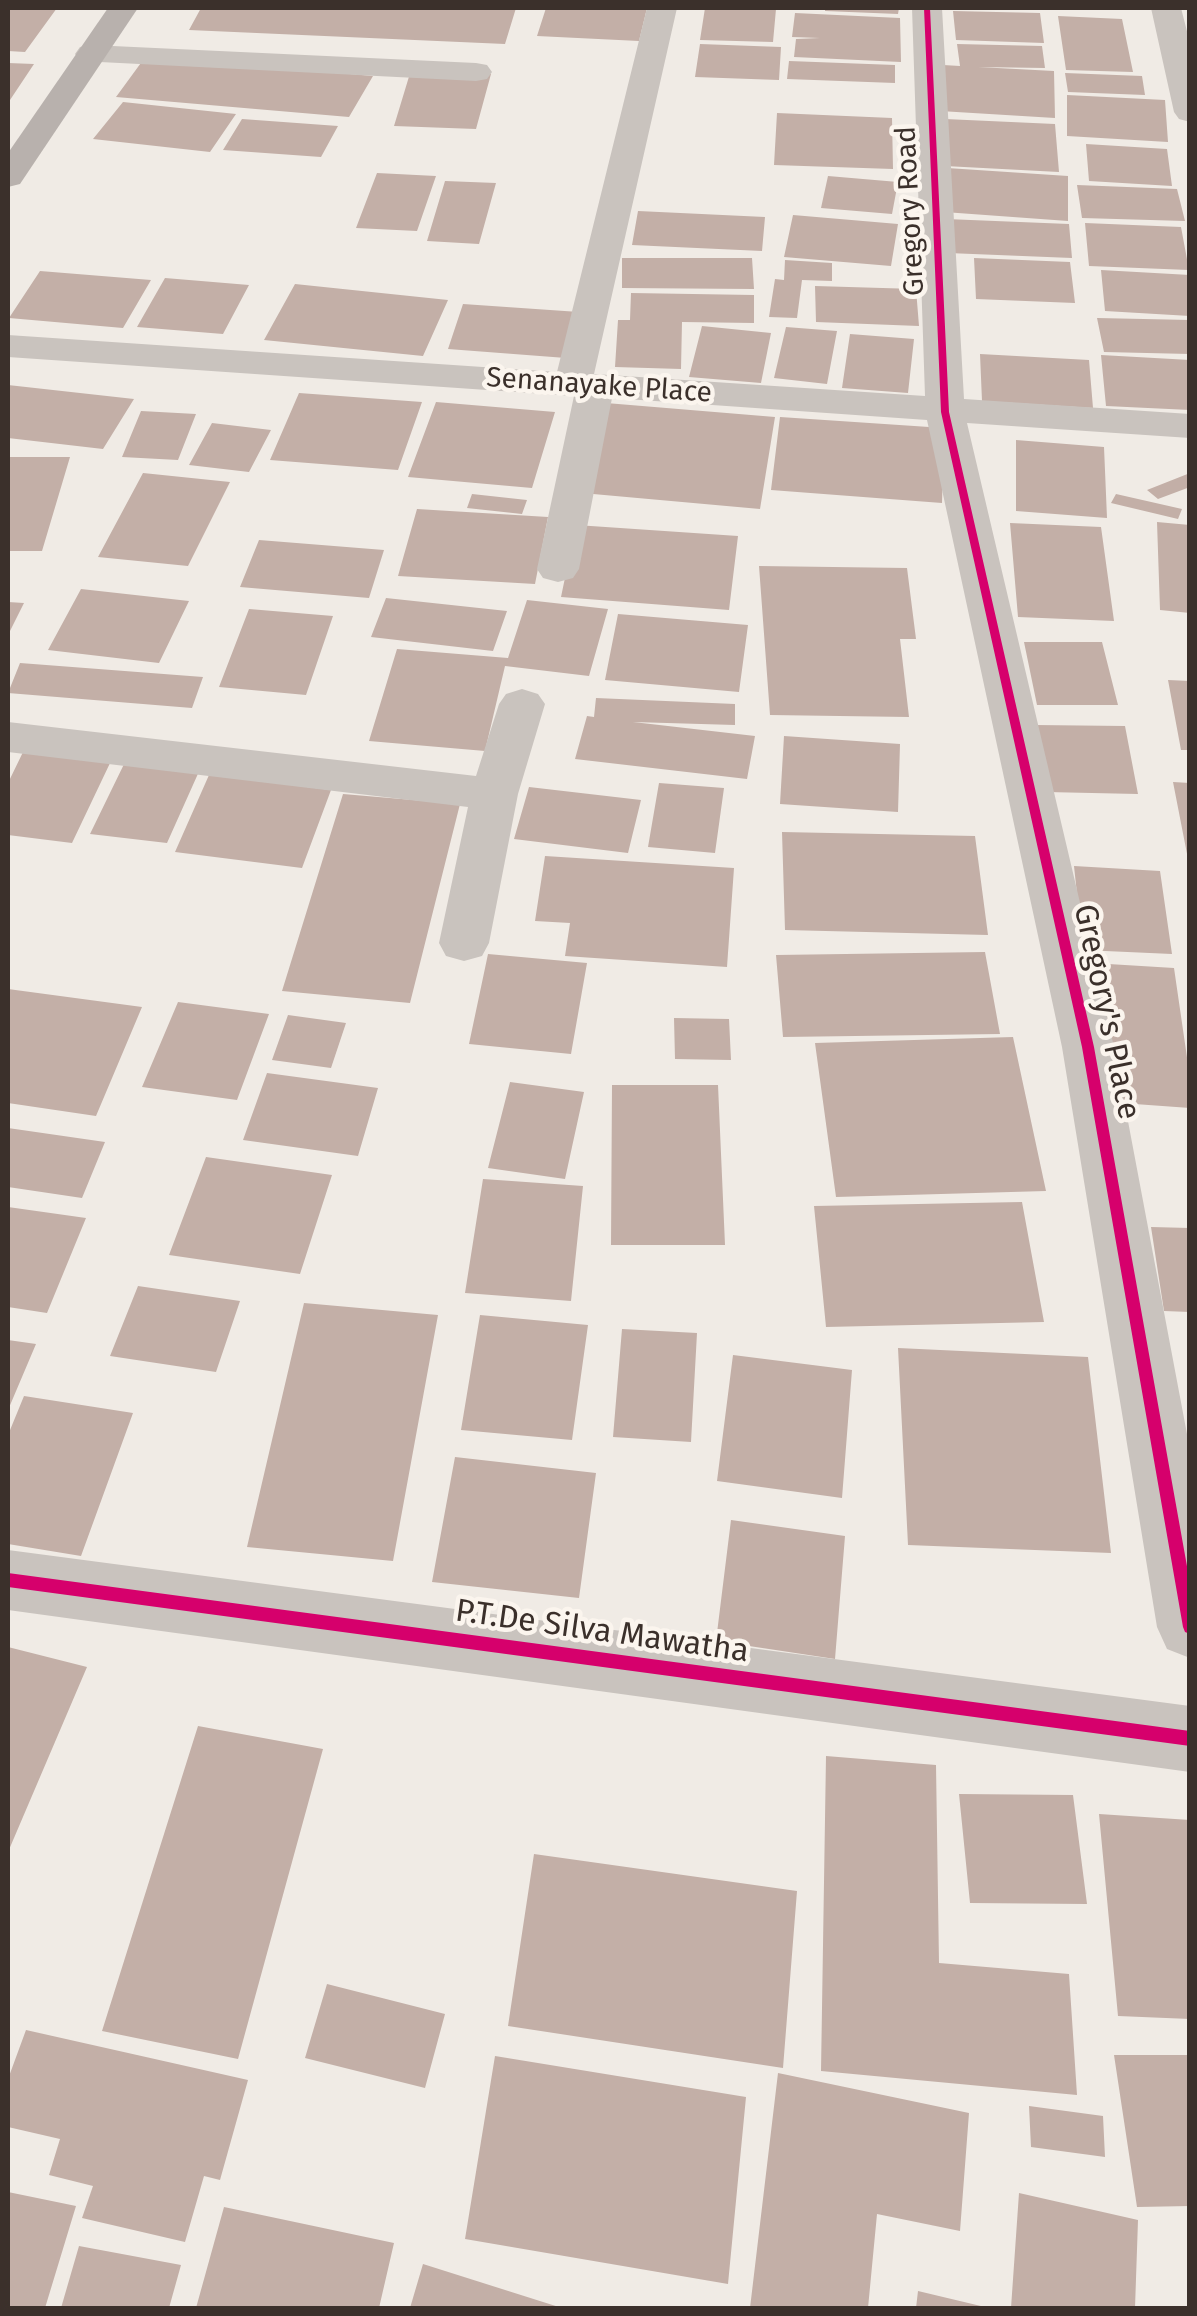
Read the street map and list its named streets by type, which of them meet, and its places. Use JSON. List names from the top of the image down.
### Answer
{
  "streets": {
    "street": [
      "Gregory Road",
      "Senanayake Place",
      "Gregory's Place",
      "P.T.De Silva Mawatha"
    ]
  },
  "crossings": [
    ["Gregory Road", "Senanayake Place"],
    ["Gregory Road", "Gregory's Place"],
    ["Senanayake Place", "Gregory's Place"]
  ]
}
